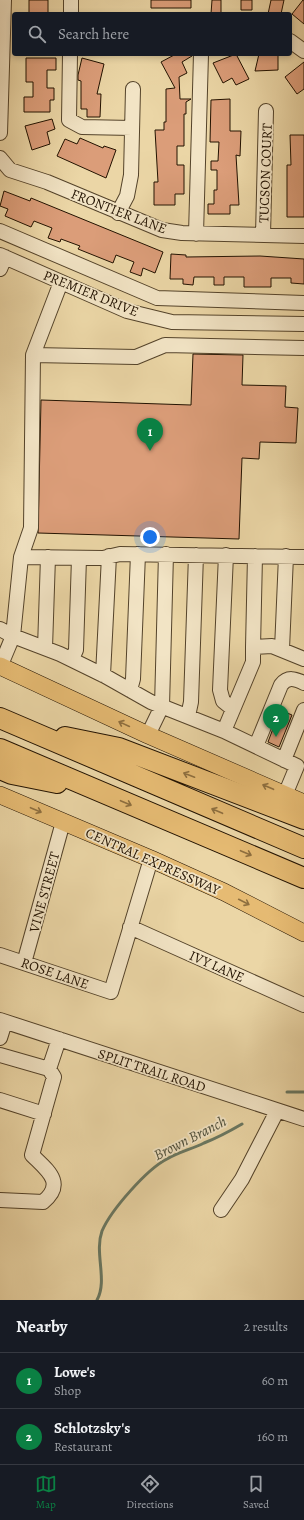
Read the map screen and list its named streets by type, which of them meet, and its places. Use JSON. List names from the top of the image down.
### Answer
{
  "streets": {
    "main road": ["CENTRAL EXPRESSWAY"],
    "street": [
      "TUCSON COURT",
      "FRONTIER LANE",
      "PREMIER DRIVE",
      "VINE STREET",
      "IVY LANE",
      "ROSE LANE",
      "SPLIT TRAIL ROAD"
    ]
  },
  "crossings": [
    ["TUCSON COURT", "FRONTIER LANE"],
    ["CENTRAL EXPRESSWAY", "VINE STREET"],
    ["VINE STREET", "ROSE LANE"],
    ["IVY LANE", "ROSE LANE"]
  ],
  "water": ["Brown Branch"],
  "page": {
    "search": "Search here",
    "pins": ["1", "2"],
    "heading": ["Nearby", "2 results"],
    "list": [
      {
        "mark": "1",
        "name": "Lowe's",
        "note": "Shop",
        "value": "60 m"
      },
      {
        "mark": "2",
        "name": "Schlotzsky's",
        "note": "Restaurant",
        "value": "160 m"
      }
    ],
    "nav": ["Map", "Directions", "Saved"]
  }
}
